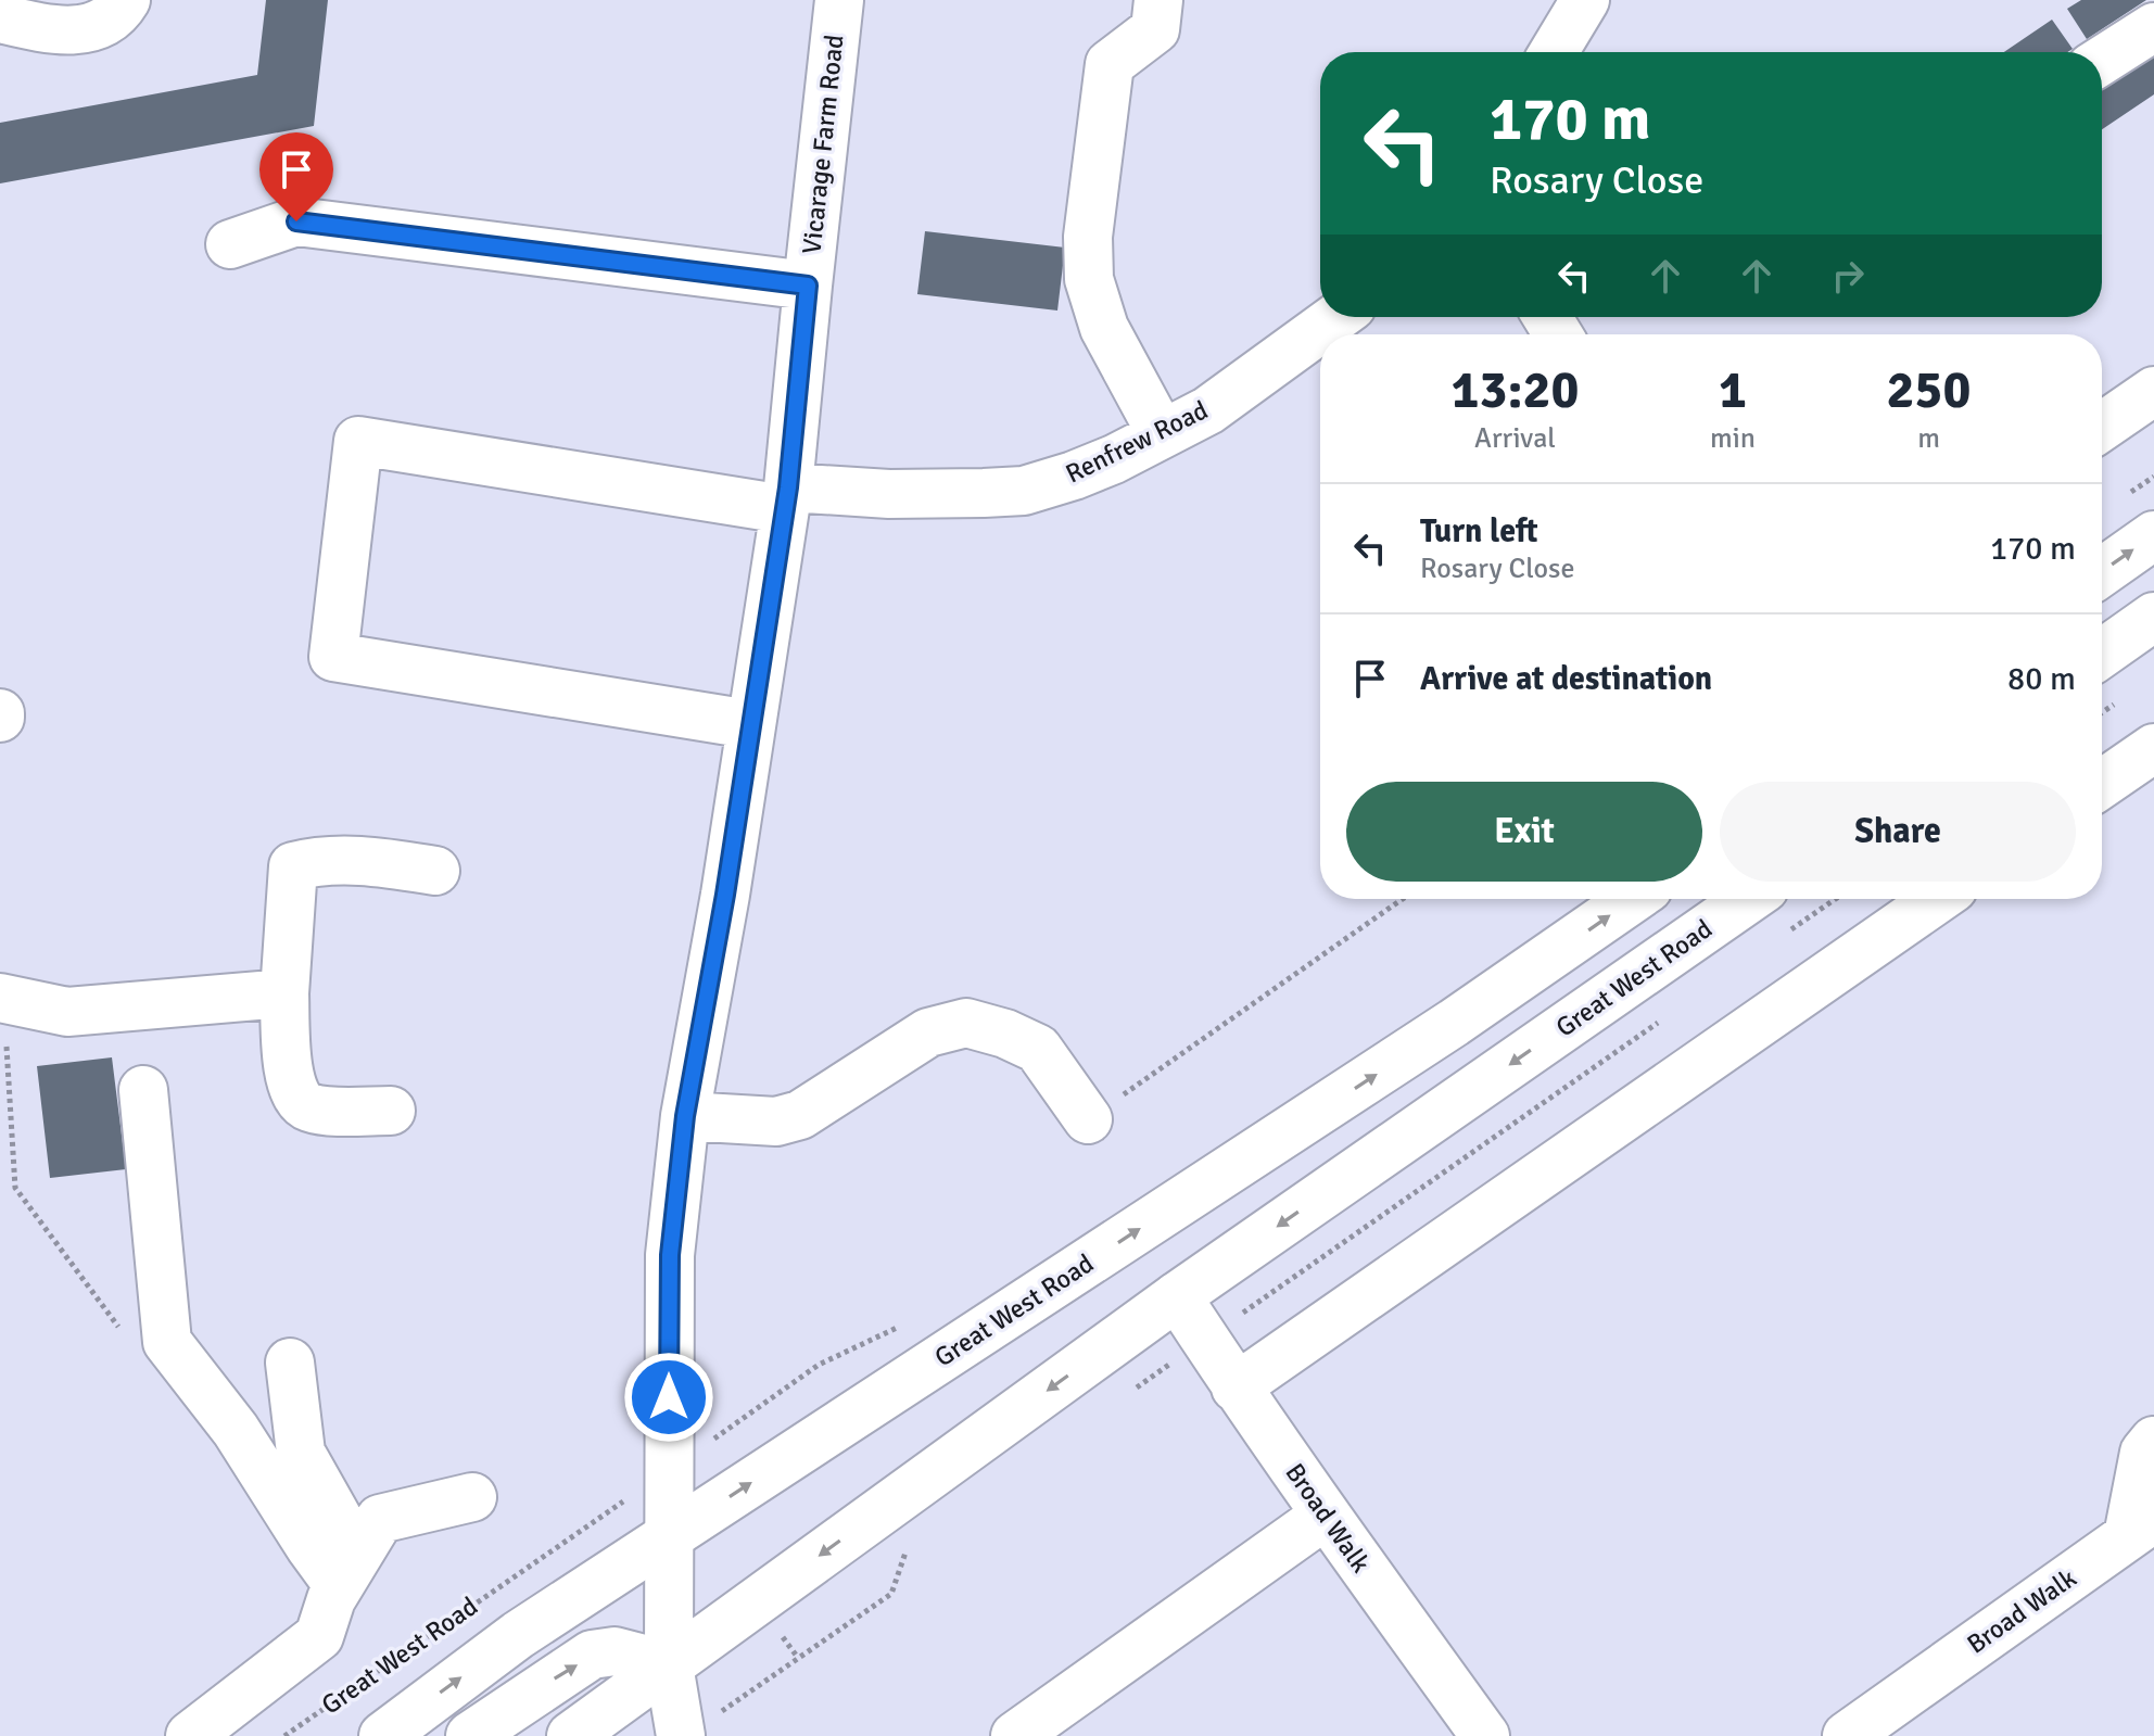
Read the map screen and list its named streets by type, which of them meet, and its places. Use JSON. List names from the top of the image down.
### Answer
{
  "streets": {
    "main road": [
      "Vicarage Farm Road",
      "Renfrew Road",
      "Great West Road",
      "Broad Walk"
    ]
  },
  "crossings": [
    ["Vicarage Farm Road", "Renfrew Road"],
    ["Vicarage Farm Road", "Great West Road"],
    ["Great West Road", "Broad Walk"]
  ],
  "page": {
    "turn": ["170 m", "Rosary Close"],
    "eta": [
      "13:20",
      "Arrival",
      "1",
      "min",
      "250",
      "m"
    ],
    "list": [
      {
        "name": "Turn left",
        "note": "Rosary Close",
        "value": "170 m"
      },
      {
        "name": "Arrive at destination",
        "value": "80 m"
      }
    ],
    "buttons": ["Exit", "Share"]
  }
}
